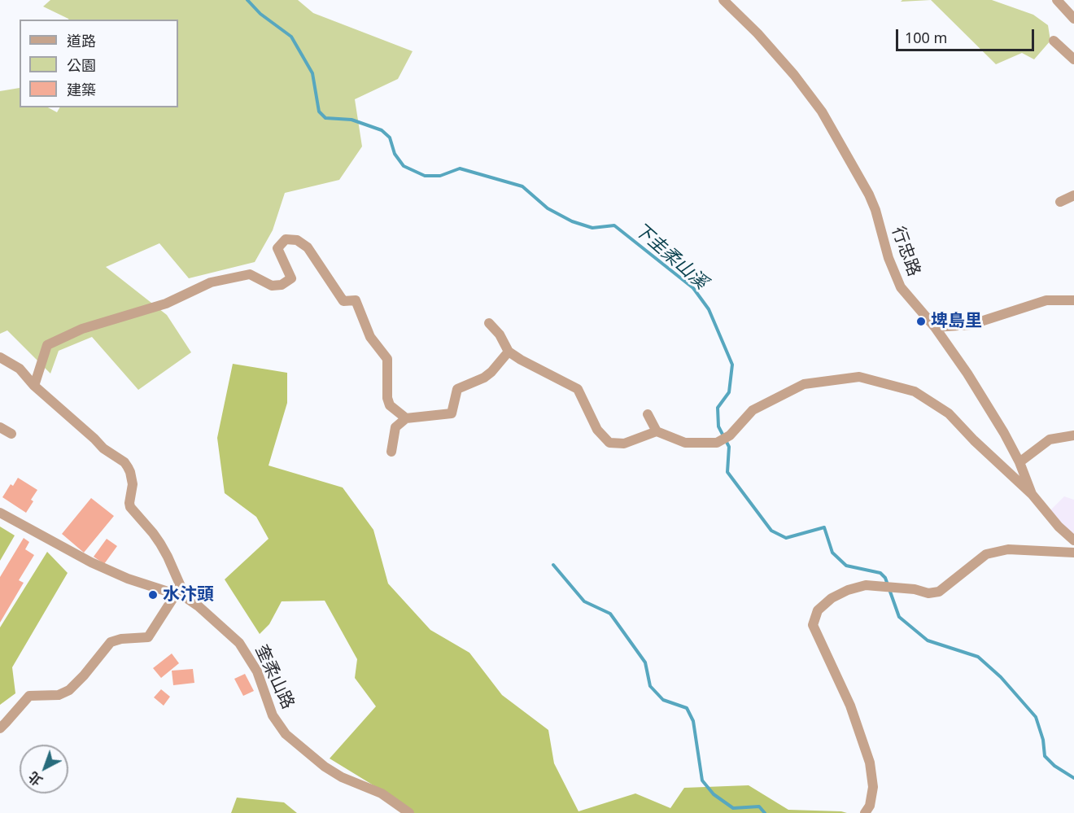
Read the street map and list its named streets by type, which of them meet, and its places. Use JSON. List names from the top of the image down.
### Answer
{
  "streets": {
    "street": ["行忠路", "奎柔山路"]
  },
  "water": ["下圭柔山溪"],
  "places": ["埤島里", "水汴頭"],
  "legend": ["道路", "公園", "建築"],
  "scale_bar": "100 m",
  "north": "bottom left"
}
